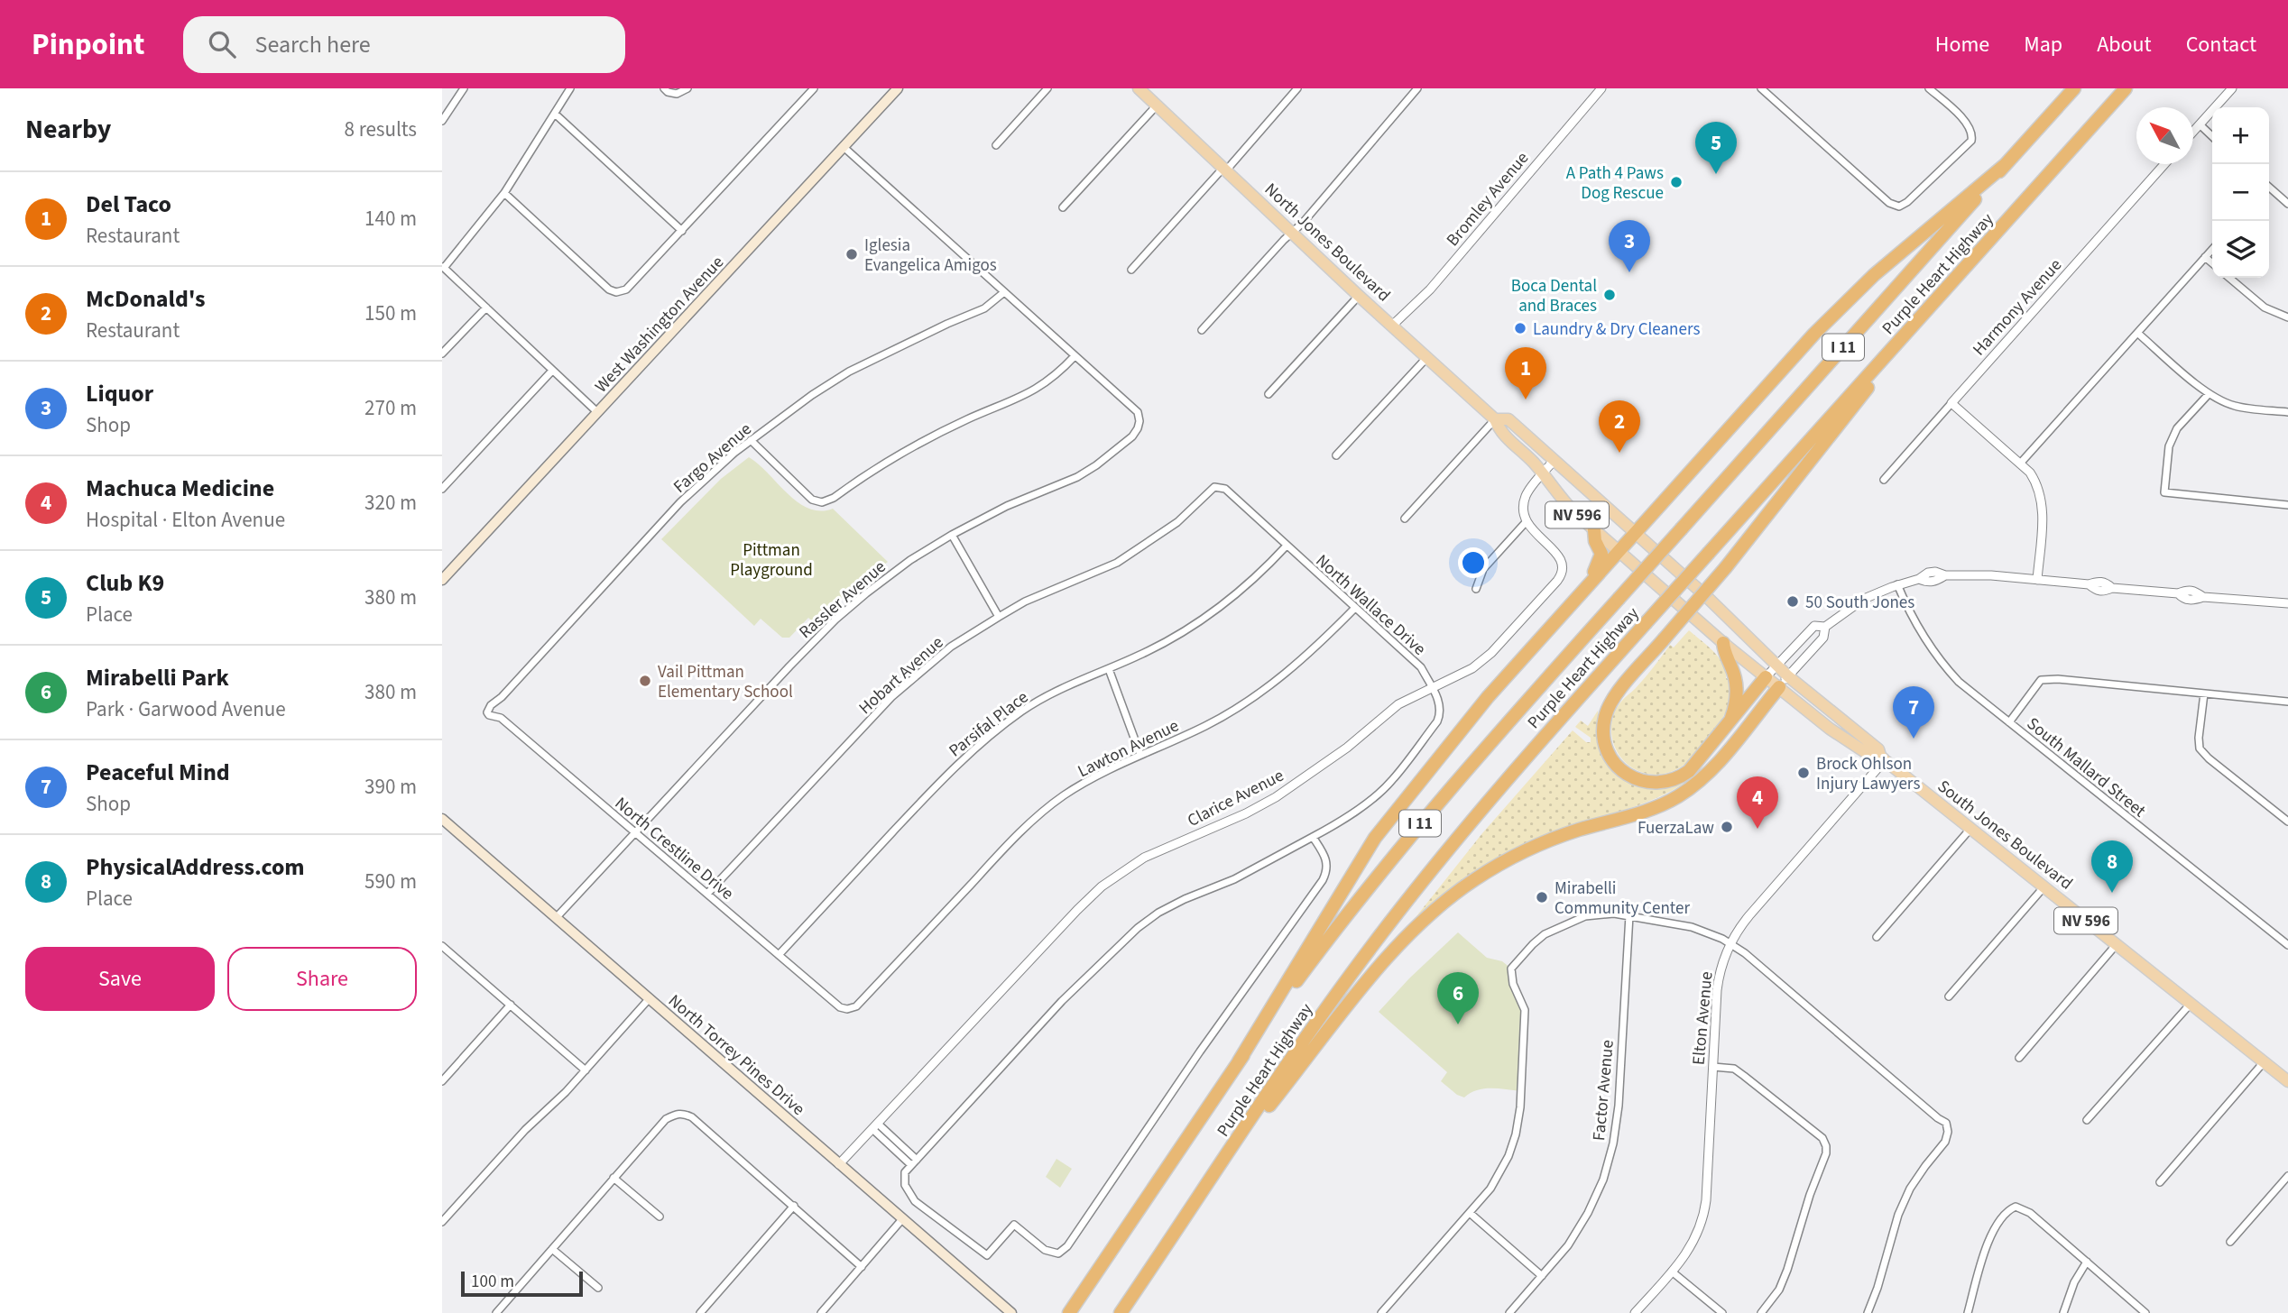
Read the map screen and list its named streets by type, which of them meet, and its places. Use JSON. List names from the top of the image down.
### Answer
{
  "streets": {
    "highway": ["Purple Heart Highway", "I 11"],
    "main road": [
      "North Jones Boulevard",
      "West Washington Avenue",
      "NV 596",
      "South Jones Boulevard",
      "North Torrey Pines Drive"
    ],
    "street": [
      "Bromley Avenue",
      "Harmony Avenue",
      "Fargo Avenue",
      "Rassler Avenue",
      "North Wallace Drive",
      "Hobart Avenue",
      "Parsifal Place",
      "Lawton Avenue",
      "South Mallard Street",
      "Clarice Avenue",
      "North Crestline Drive",
      "Elton Avenue",
      "Factor Avenue"
    ]
  },
  "crossings": [
    ["Bromley Avenue", "North Jones Boulevard"],
    ["North Jones Boulevard", "South Jones Boulevard"],
    ["Fargo Avenue", "North Crestline Drive"],
    ["Rassler Avenue", "North Crestline Drive"],
    ["Rassler Avenue", "North Torrey Pines Drive"],
    ["North Wallace Drive", "Hobart Avenue"],
    ["North Wallace Drive", "Parsifal Place"],
    ["North Wallace Drive", "Lawton Avenue"],
    ["North Wallace Drive", "Clarice Avenue"],
    ["Hobart Avenue", "North Crestline Drive"],
    ["Parsifal Place", "North Crestline Drive"],
    ["Lawton Avenue", "North Crestline Drive"],
    ["Clarice Avenue", "North Torrey Pines Drive"],
    ["South Jones Boulevard", "Elton Avenue"]
  ],
  "parks": ["Pittman Playground"],
  "places": [
    "A Path 4 Paws Dog Rescue",
    "Iglesia Evangelica Amigos",
    "Boca Dental and Braces",
    "Laundry & Dry Cleaners",
    "50 South Jones",
    "Vail Pittman Elementary School",
    "Brock Ohlson Injury Lawyers",
    "FuerzaLaw",
    "Mirabelli Community Center"
  ],
  "scale_bar": "100 m",
  "north": "top left",
  "page": {
    "header": "Pinpoint",
    "search": "Search here",
    "nav": [
      "Home",
      "Map",
      "About",
      "Contact"
    ],
    "heading": ["Nearby", "8 results"],
    "map_buttons": ["+", "−"],
    "pins": [
      "5",
      "3",
      "1",
      "2",
      "7",
      "4",
      "8",
      "6"
    ],
    "list": [
      {
        "mark": "1",
        "name": "Del Taco",
        "note": "Restaurant",
        "value": "140 m"
      },
      {
        "mark": "2",
        "name": "McDonald's",
        "note": "Restaurant",
        "value": "150 m"
      },
      {
        "mark": "3",
        "name": "Liquor",
        "note": "Shop",
        "value": "270 m"
      },
      {
        "mark": "4",
        "name": "Machuca Medicine",
        "note": "Hospital · Elton Avenue",
        "value": "320 m"
      },
      {
        "mark": "5",
        "name": "Club K9",
        "note": "Place",
        "value": "380 m"
      },
      {
        "mark": "6",
        "name": "Mirabelli Park",
        "note": "Park · Garwood Avenue",
        "value": "380 m"
      },
      {
        "mark": "7",
        "name": "Peaceful Mind",
        "note": "Shop",
        "value": "390 m"
      },
      {
        "mark": "8",
        "name": "PhysicalAddress.com",
        "note": "Place",
        "value": "590 m"
      }
    ],
    "buttons": ["Save", "Share"],
    "scale": "100 m"
  }
}
